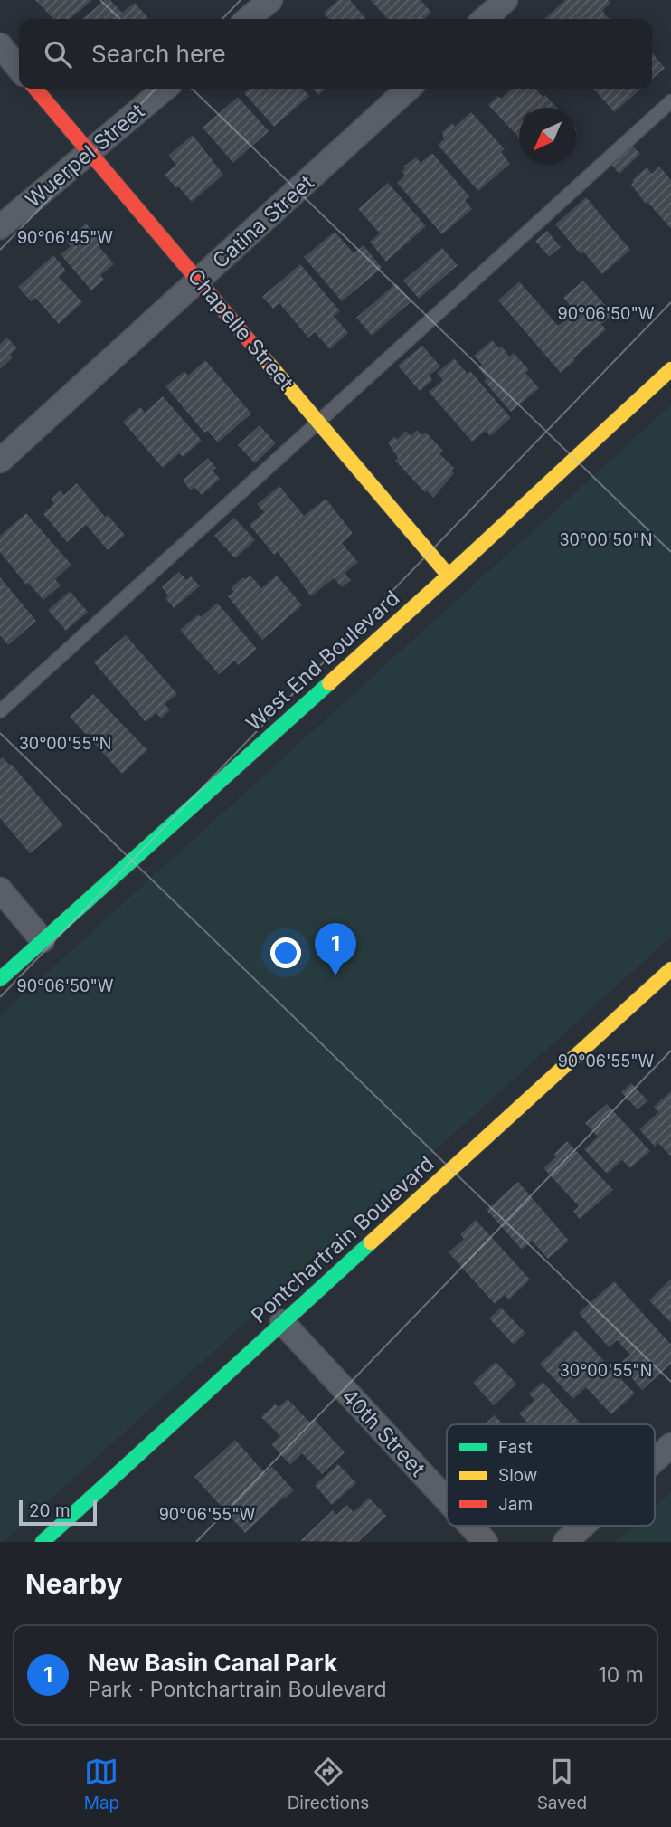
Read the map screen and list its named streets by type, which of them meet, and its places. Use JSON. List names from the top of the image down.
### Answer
{
  "streets": {
    "main road": ["Chapelle Street", "West End Boulevard", "Pontchartrain Boulevard"],
    "street": ["Wuerpel Street", "Catina Street", "40th Street"]
  },
  "crossings": [
    ["Wuerpel Street", "Chapelle Street"],
    ["Catina Street", "Chapelle Street"],
    ["Chapelle Street", "West End Boulevard"],
    ["Pontchartrain Boulevard", "40th Street"]
  ],
  "legend": ["Fast", "Slow", "Jam"],
  "scale_bar": "20 m",
  "north": "bottom left",
  "page": {
    "search": "Search here",
    "pins": "1",
    "scale": "20 m",
    "heading": "Nearby",
    "list": [
      {
        "mark": "1",
        "name": "New Basin Canal Park",
        "note": "Park · Pontchartrain Boulevard",
        "value": "10 m"
      }
    ],
    "nav": ["Map", "Directions", "Saved"]
  },
  "coordinates": [
    "90°06'45\"W",
    "90°06'50\"W",
    "30°00'50\"N",
    "30°00'55\"N",
    "90°06'55\"W"
  ]
}
